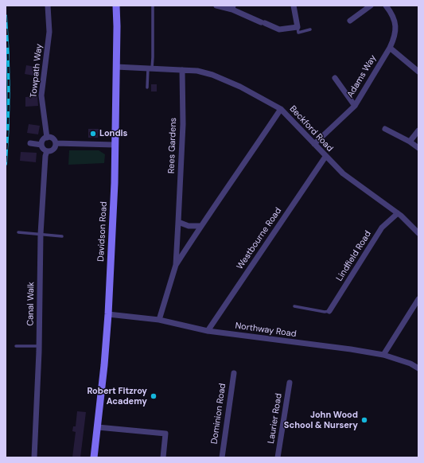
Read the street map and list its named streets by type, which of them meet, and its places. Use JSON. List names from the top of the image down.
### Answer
{
  "streets": {
    "street": [
      "Towpath Way",
      "Adams Way",
      "Beckford Road",
      "Rees Gardens",
      "Davidson Road",
      "Westbourne Road",
      "Lindfield Road",
      "Canal Walk",
      "Northway Road",
      "Dominion Road",
      "Laurier Road"
    ]
  },
  "crossings": [
    ["Towpath Way", "Canal Walk"],
    ["Adams Way", "Beckford Road"],
    ["Beckford Road", "Rees Gardens"],
    ["Beckford Road", "Davidson Road"],
    ["Beckford Road", "Westbourne Road"],
    ["Beckford Road", "Lindfield Road"],
    ["Rees Gardens", "Northway Road"],
    ["Davidson Road", "Northway Road"],
    ["Westbourne Road", "Northway Road"]
  ],
  "places": ["Londis", "Robert Fitzroy Academy", "John Wood School & Nursery"]
}
